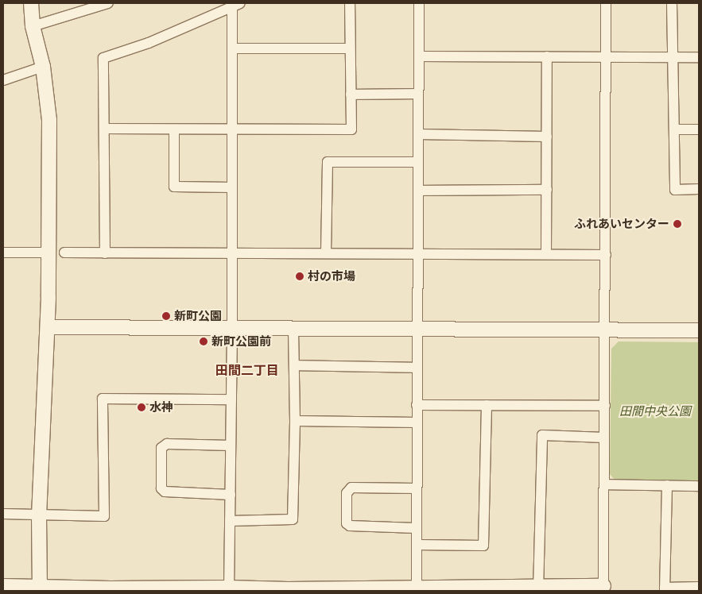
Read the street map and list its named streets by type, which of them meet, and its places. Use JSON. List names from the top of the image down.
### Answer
{
  "districts": ["田間二丁目"],
  "parks": ["田間中央公園"],
  "places": [
    "ふれあいセンター",
    "村の市場",
    "新町公園",
    "新町公園前",
    "水神"
  ]
}
